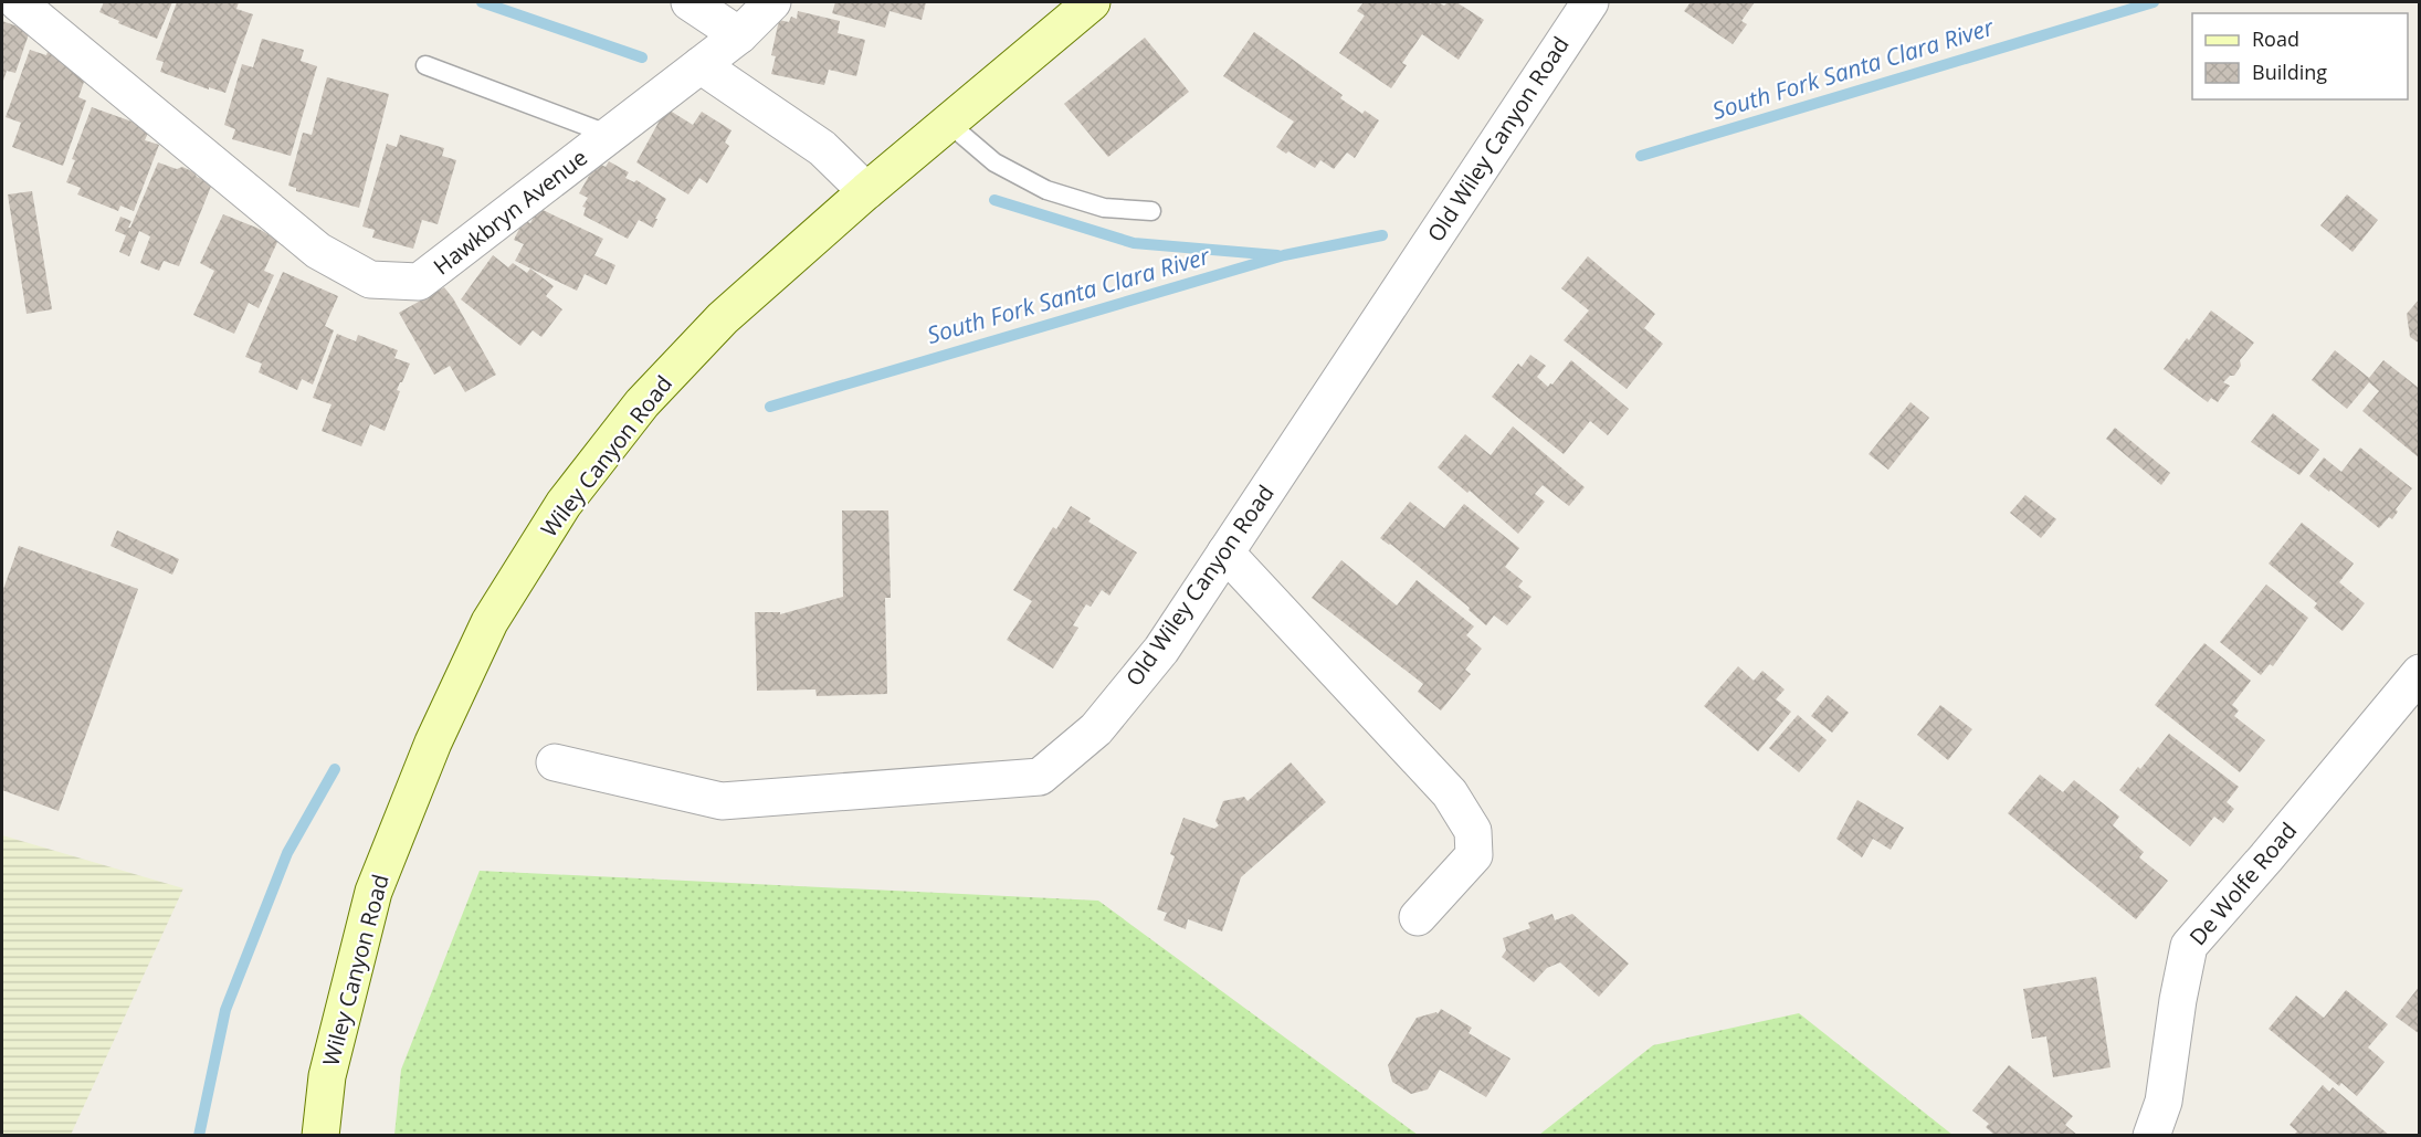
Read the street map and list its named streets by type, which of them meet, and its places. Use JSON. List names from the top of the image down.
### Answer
{
  "streets": {
    "street": [
      "Old Wiley Canyon Road",
      "Hawkbryn Avenue",
      "Wiley Canyon Road",
      "De Wolfe Road"
    ]
  },
  "water": ["South Fork Santa Clara River"],
  "legend": ["Road", "Building"]
}
